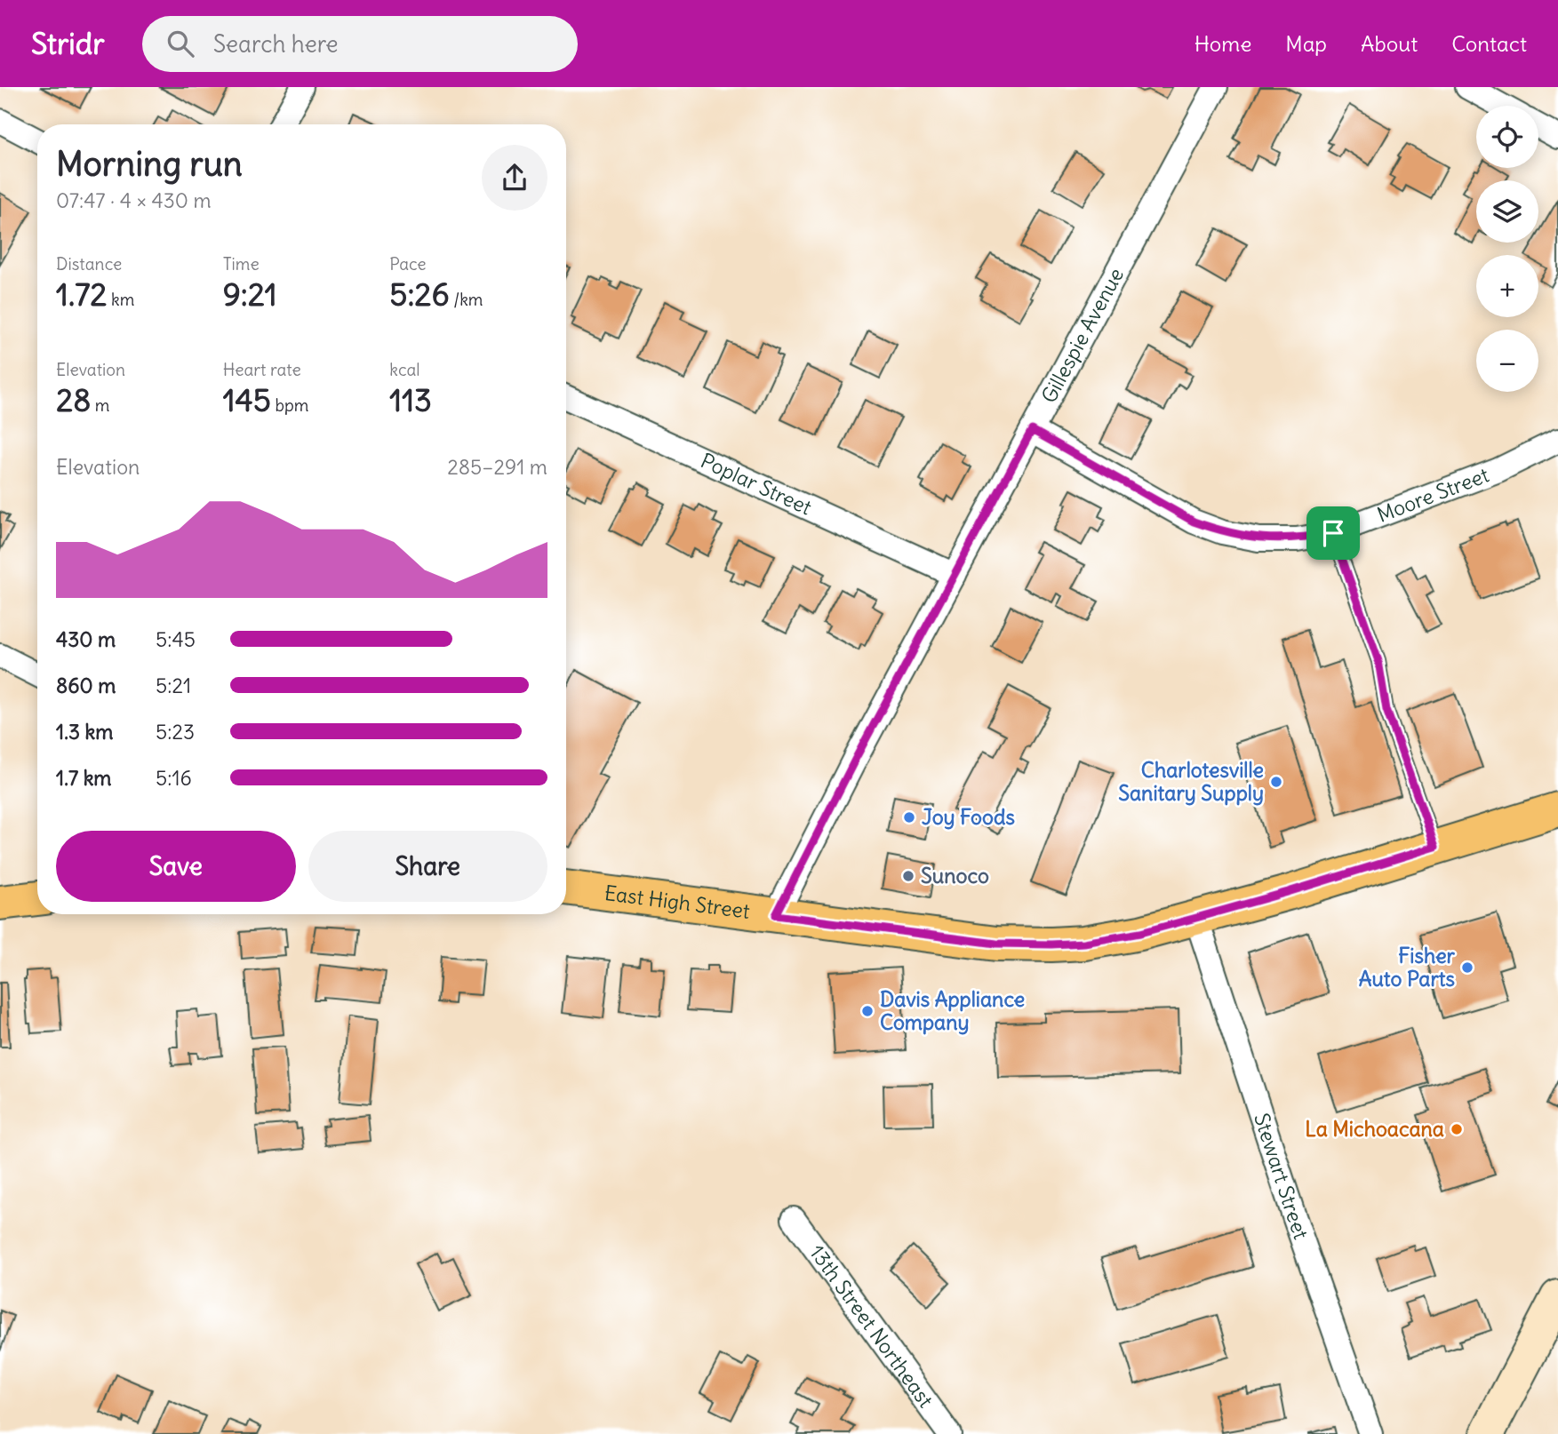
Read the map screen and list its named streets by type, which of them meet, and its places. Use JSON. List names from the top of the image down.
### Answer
{
  "streets": {
    "main road": ["East High Street"],
    "street": [
      "Gillespie Avenue",
      "Poplar Street",
      "Moore Street",
      "Stewart Street",
      "13th Street Northeast"
    ]
  },
  "crossings": [
    ["Gillespie Avenue", "Poplar Street"],
    ["Gillespie Avenue", "Moore Street"],
    ["Gillespie Avenue", "East High Street"],
    ["East High Street", "Stewart Street"]
  ],
  "places": [
    "Charlotesville Sanitary Supply",
    "Joy Foods",
    "Sunoco",
    "Fisher Auto Parts",
    "Davis Appliance Company",
    "La Michoacana"
  ],
  "page": {
    "header": "Stridr",
    "search": "Search here",
    "nav": [
      "Home",
      "Map",
      "About",
      "Contact"
    ],
    "map_buttons": ["+", "−"],
    "heading": ["Morning run", "07:47 · 4 × 430 m"],
    "stats": [
      ["Distance", "1.72 km"],
      ["Time", "9:21"],
      ["Pace", "5:26 /km"],
      ["Elevation", "28 m"],
      ["Heart rate", "145 bpm"],
      ["kcal", "113"]
    ],
    "chart": ["Elevation", "285–291 m"],
    "list": [
      {
        "name": "430 m",
        "note": "5:45"
      },
      {
        "name": "860 m",
        "note": "5:21"
      },
      {
        "name": "1.3 km",
        "note": "5:23"
      },
      {
        "name": "1.7 km",
        "note": "5:16"
      }
    ],
    "buttons": ["Save", "Share"]
  }
}
